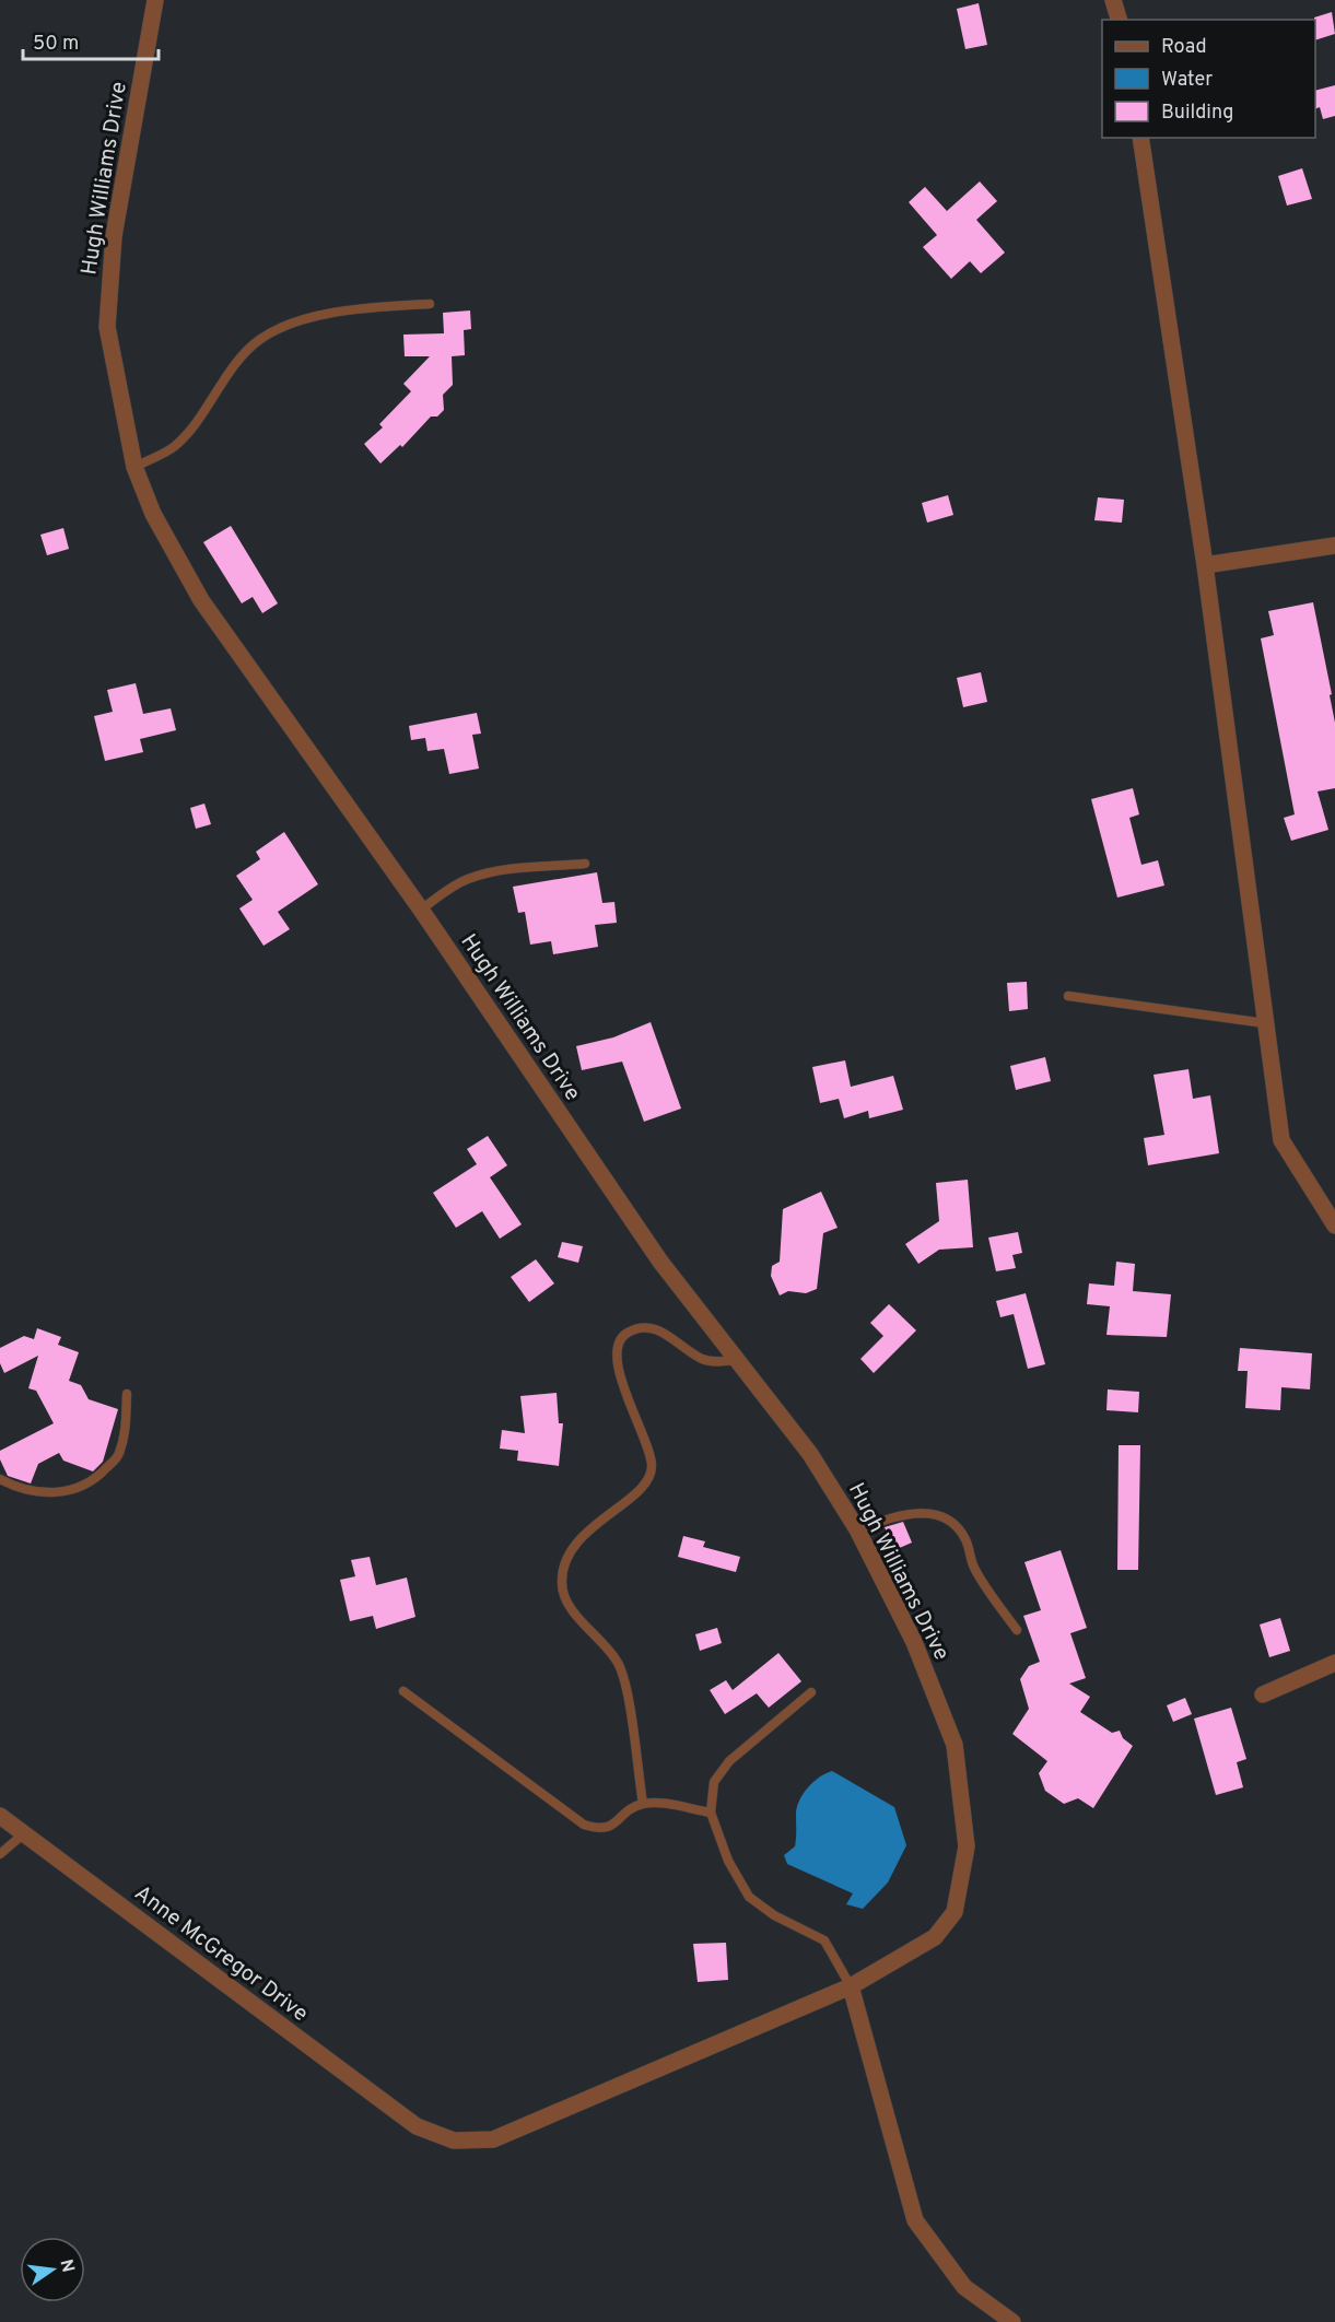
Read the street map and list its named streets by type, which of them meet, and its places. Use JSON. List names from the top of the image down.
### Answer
{
  "streets": {
    "street": ["Hugh Williams Drive", "Anne McGregor Drive"]
  },
  "crossings": [
    ["Hugh Williams Drive", "Anne McGregor Drive"]
  ],
  "legend": ["Road", "Water", "Building"],
  "scale_bar": "50 m",
  "north": "right"
}
